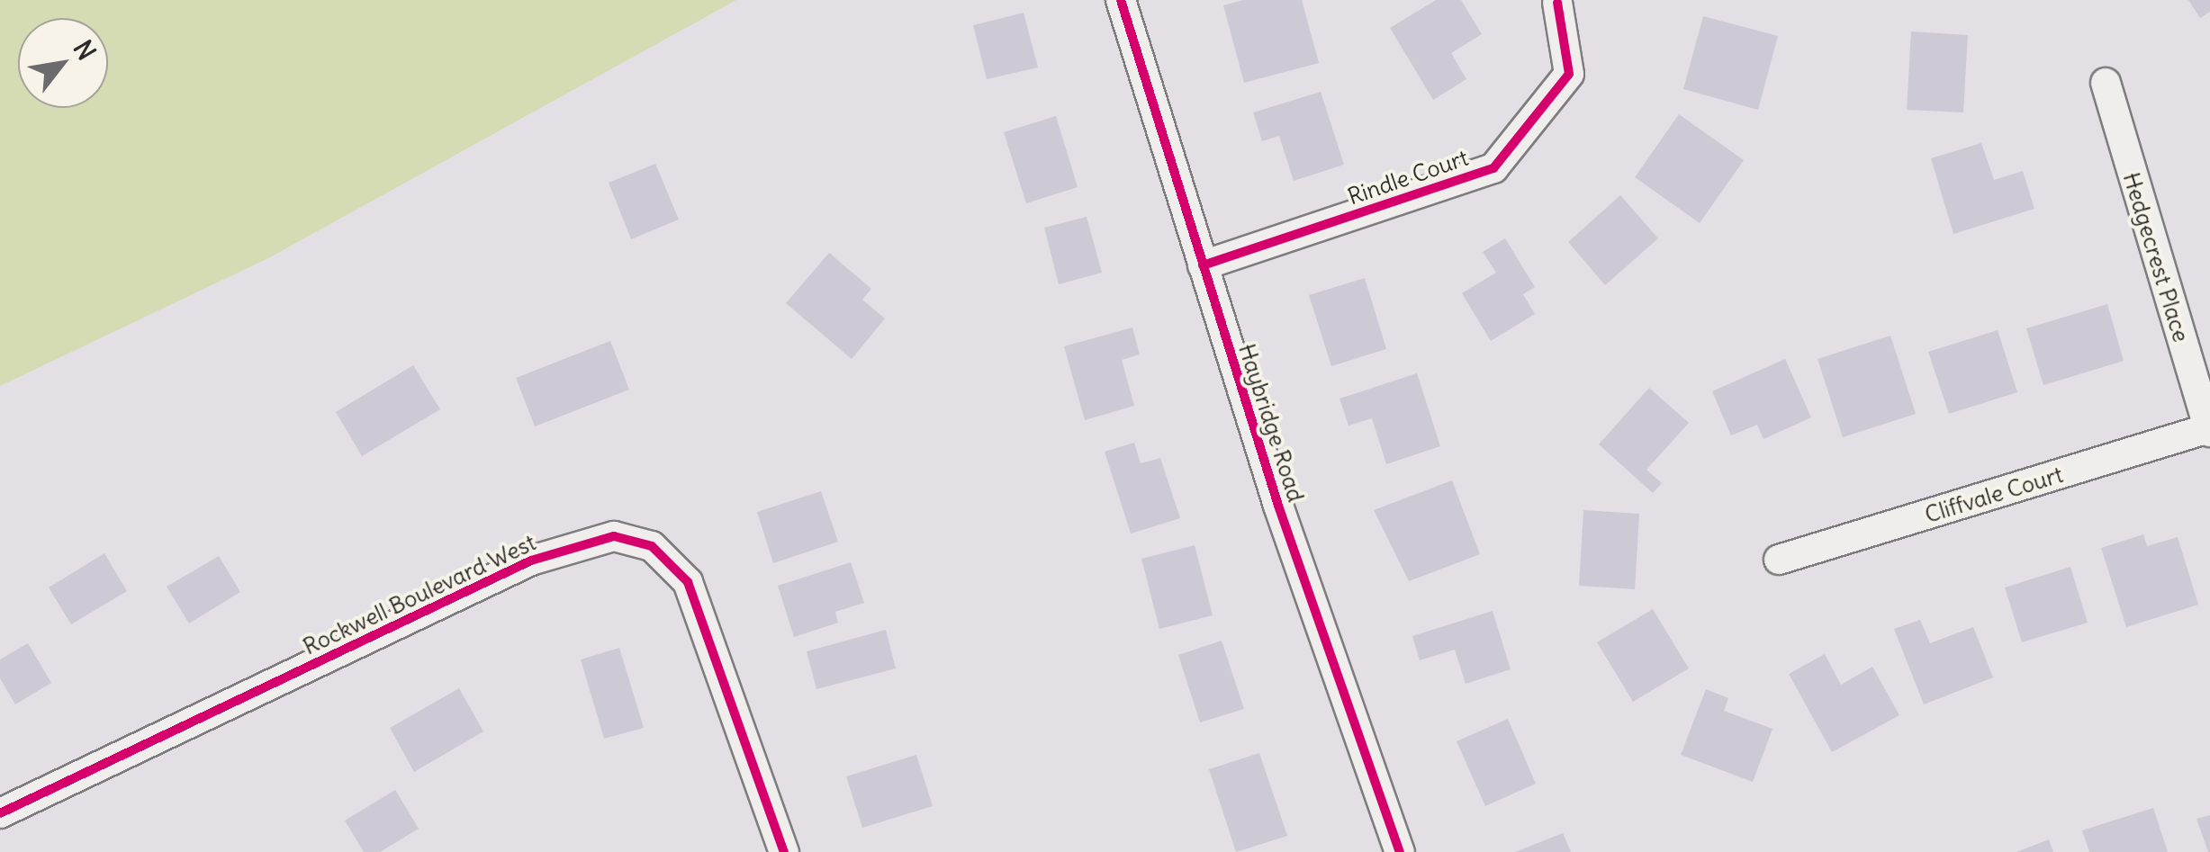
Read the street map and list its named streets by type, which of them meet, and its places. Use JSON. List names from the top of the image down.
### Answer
{
  "streets": {
    "street": [
      "Rindle Court",
      "Hedgecrest Place",
      "Haybridge Road",
      "Cliffvale Court",
      "Rockwell Boulevard West"
    ]
  },
  "crossings": [
    ["Rindle Court", "Haybridge Road"],
    ["Hedgecrest Place", "Cliffvale Court"]
  ],
  "north": "top right"
}
